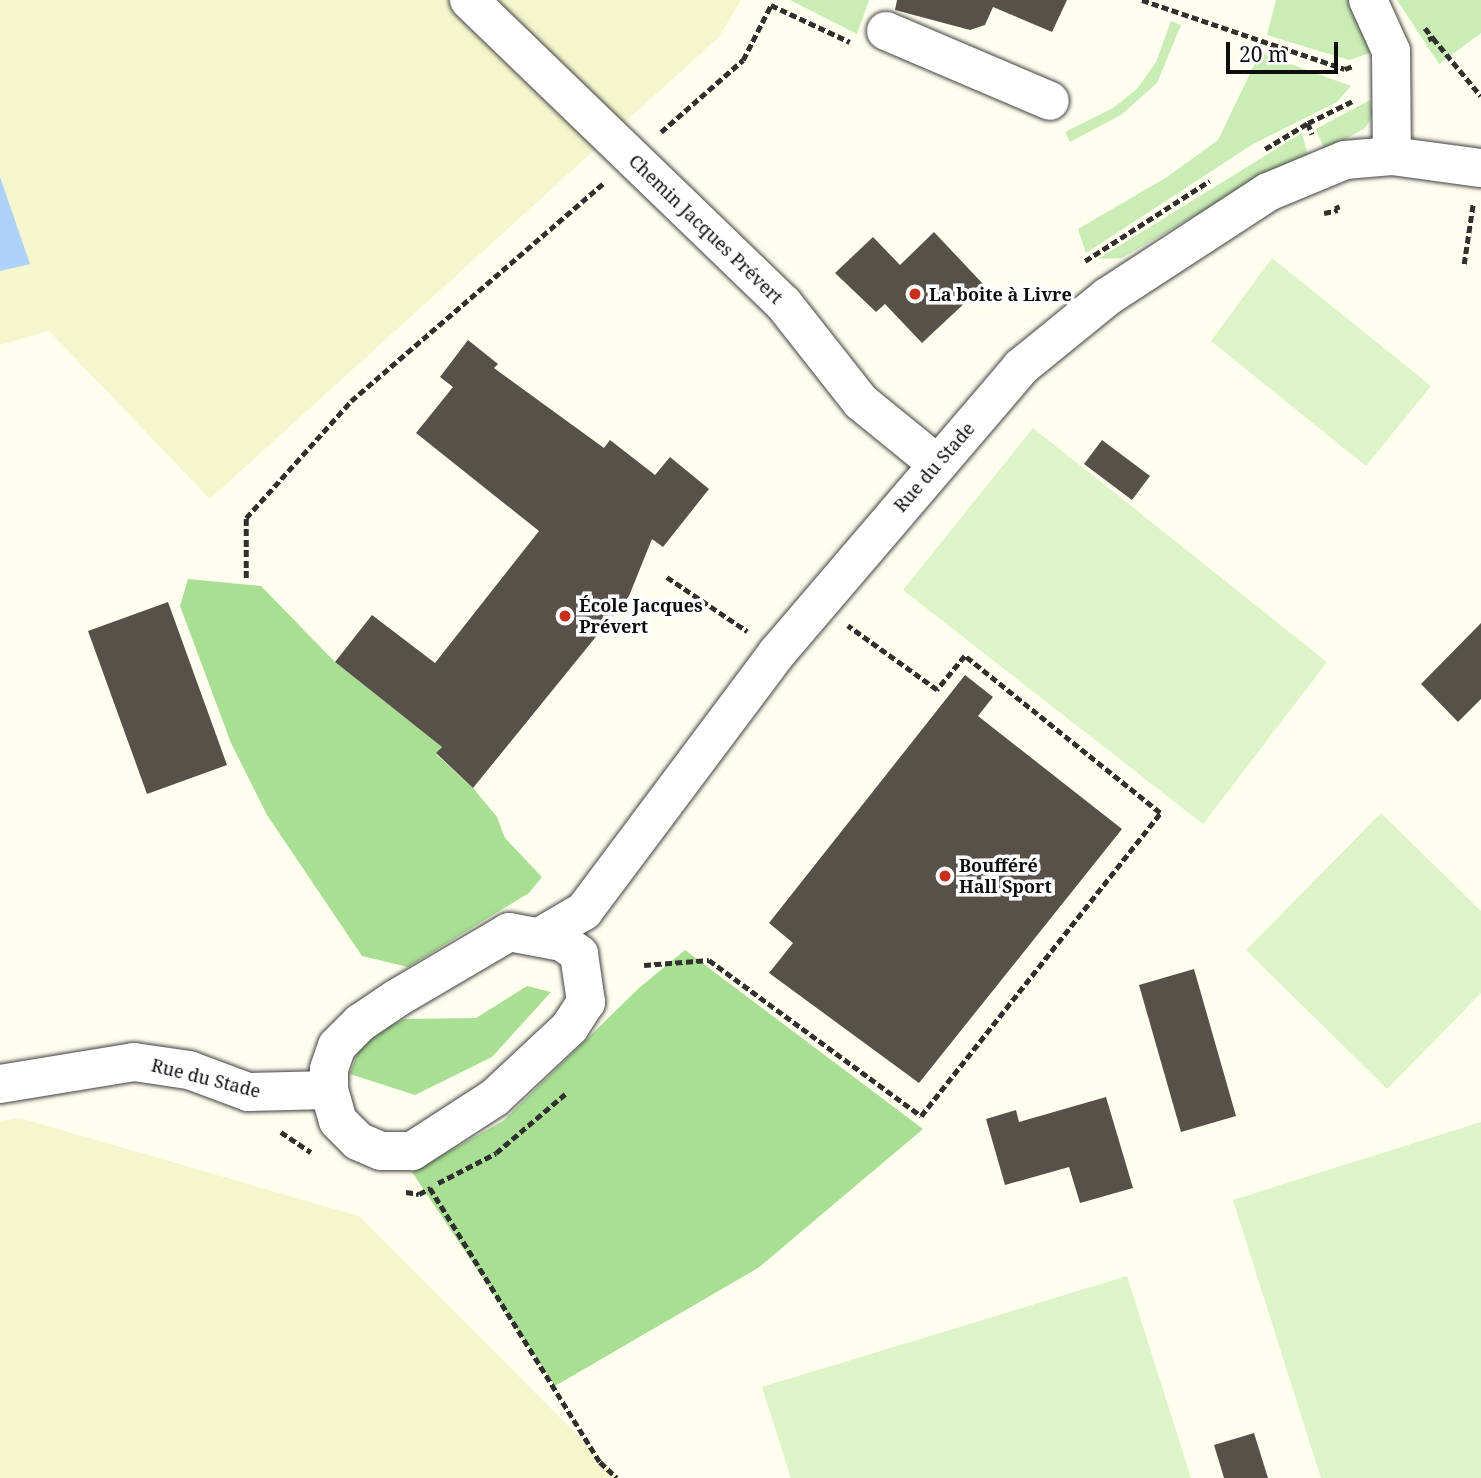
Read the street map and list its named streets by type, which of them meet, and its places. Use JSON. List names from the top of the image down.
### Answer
{
  "streets": {
    "street": ["Chemin Jacques Prévert", "Rue du Stade"]
  },
  "crossings": [
    ["Chemin Jacques Prévert", "Rue du Stade"]
  ],
  "places": ["La boite à Livre", "École Jacques Prévert", "Boufféré Hall Sport"],
  "scale_bar": "20 m"
}
